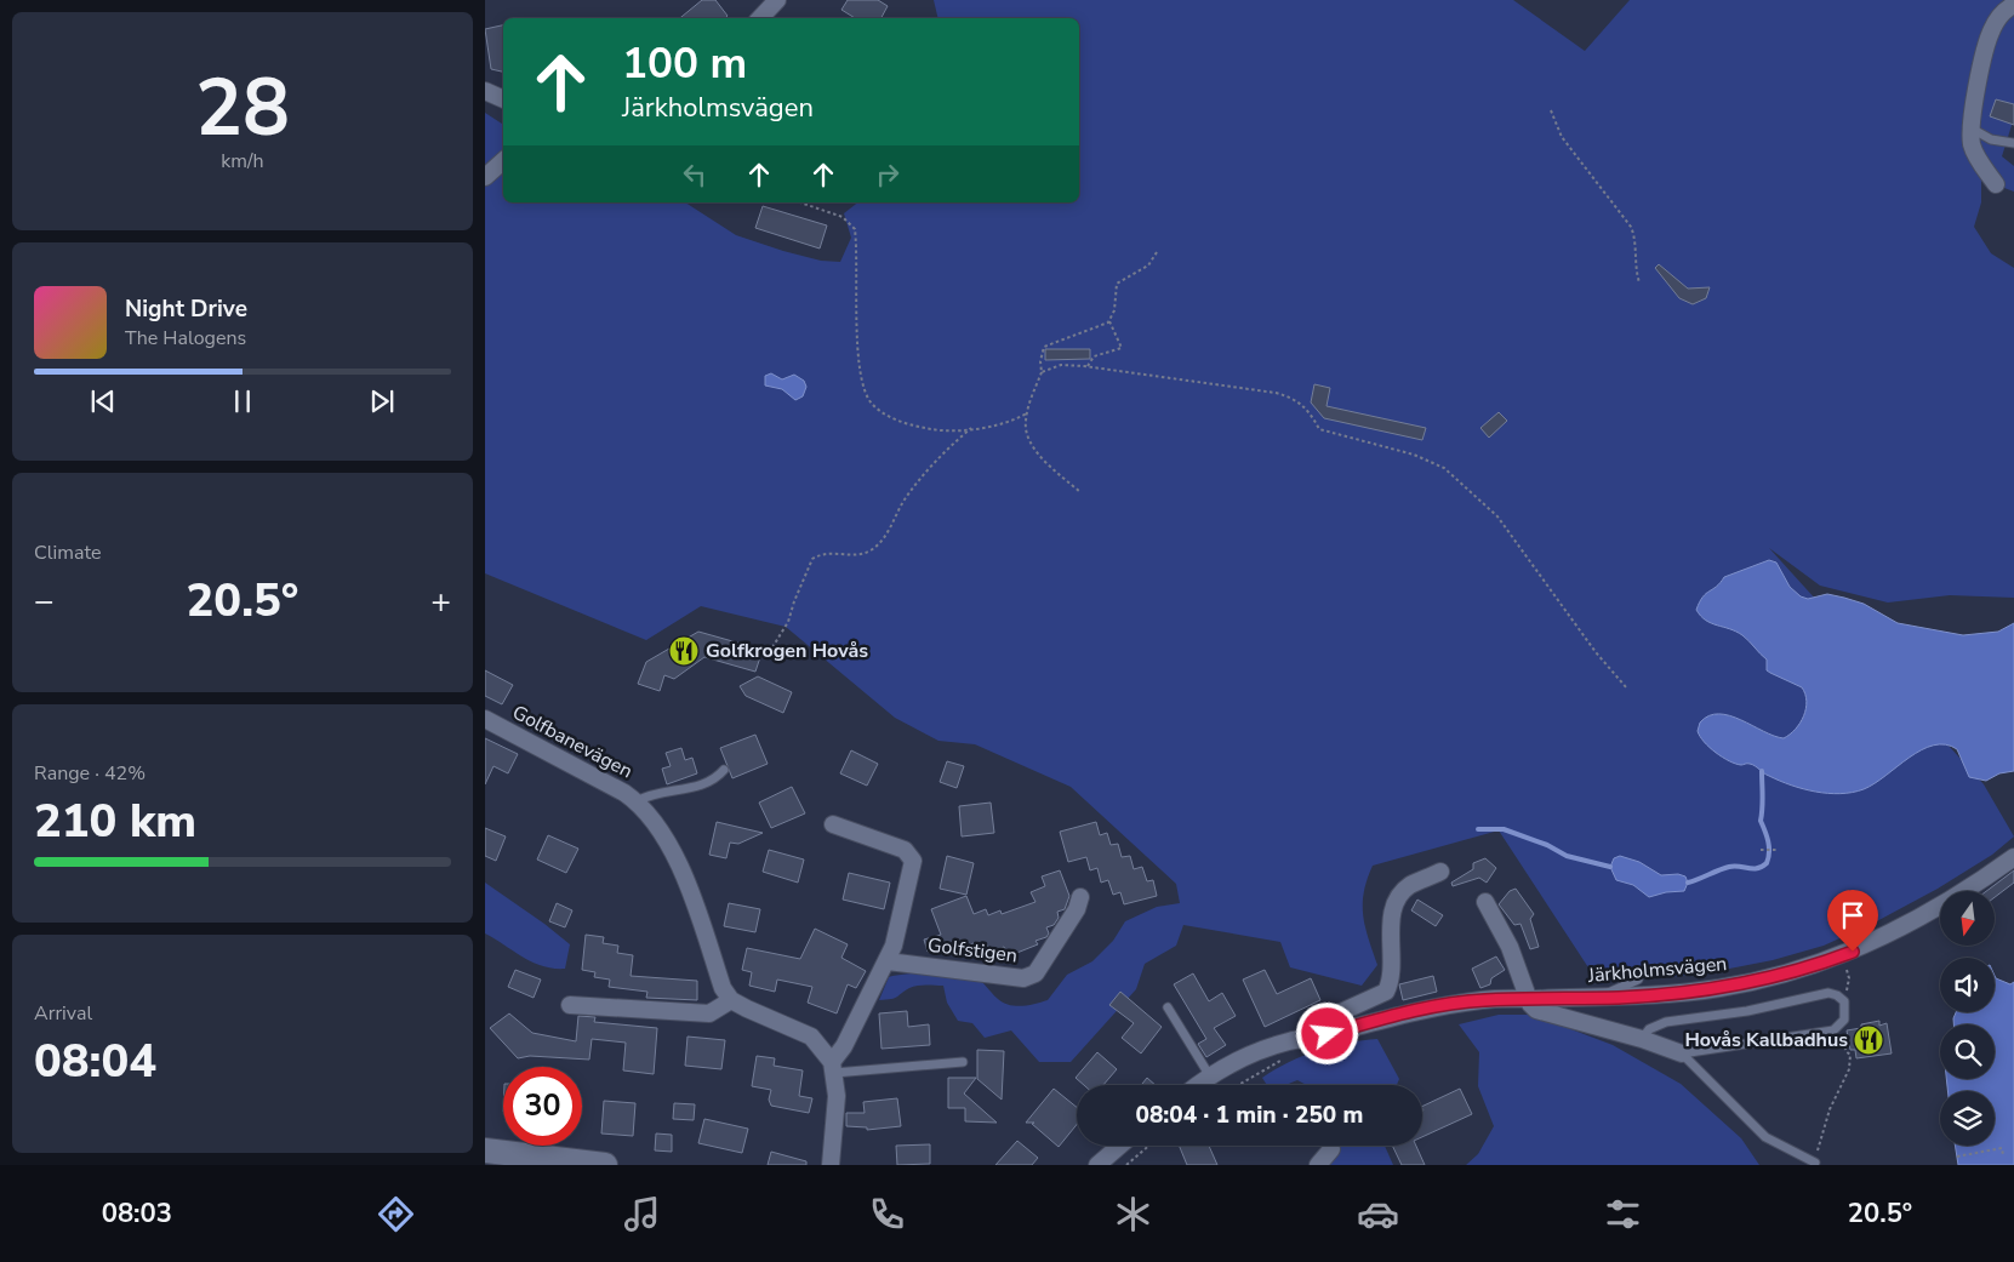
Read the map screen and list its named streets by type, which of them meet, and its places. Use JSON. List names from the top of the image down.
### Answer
{
  "streets": {
    "street": ["Golfbanevägen", "Golfstigen", "Järkholmsvägen"]
  },
  "places": {
    "restaurant": ["Golfkrogen Hovås", "Hovås Kallbadhus"]
  },
  "north": "bottom",
  "page": {
    "tile": [
      ["28", "km/h"],
      "Climate",
      ["Range · 42%", "210 km"],
      ["Arrival", "08:04"]
    ],
    "turn": ["100 m", "Järkholmsvägen"],
    "song": ["Night Drive", "The Halogens"],
    "heat": ["−", "20.5°", "+"],
    "limit": "30",
    "trip": "08:04 · 1 min · 250 m",
    "tabs": ["08:03", "20.5°"]
  }
}
